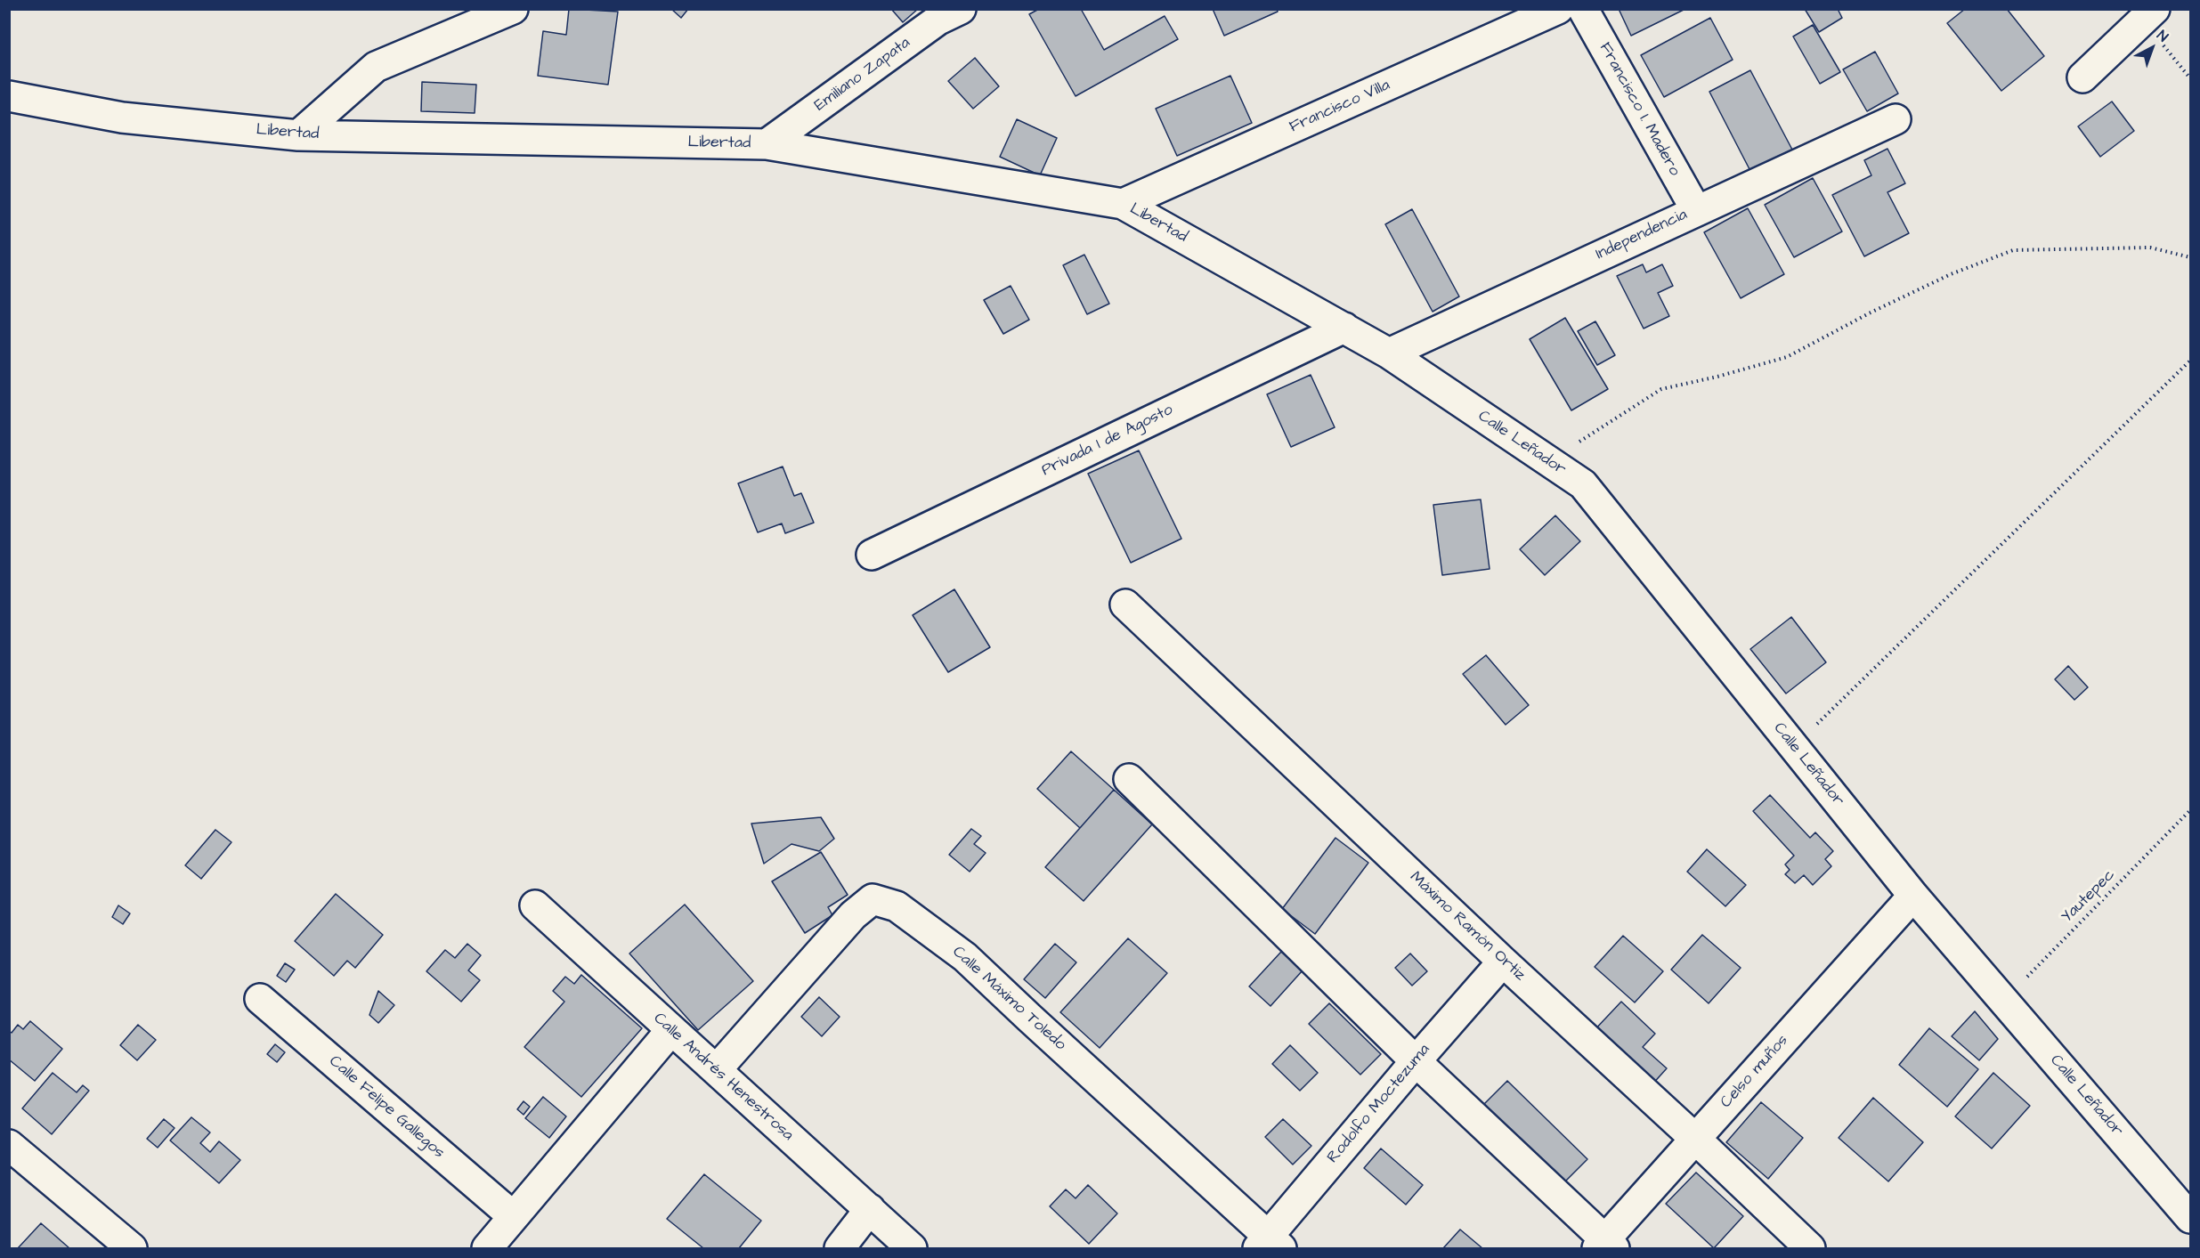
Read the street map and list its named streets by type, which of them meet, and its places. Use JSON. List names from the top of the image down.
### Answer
{
  "streets": {
    "street": [
      "Emiliano Zapata",
      "Francisco Villa",
      "Francisco I. Madero",
      "Libertad",
      "Independencia",
      "Privada 1 de Agosto",
      "Calle Leñador",
      "Máximo Ramón Ortiz",
      "Calle Máximo Toledo",
      "Celso muños",
      "Calle Andrés Henestrosa",
      "Rodolfo Moctezuma",
      "Calle Felipe Gallegos"
    ],
    "path": ["Yautepec"]
  },
  "crossings": [
    ["Emiliano Zapata", "Libertad"],
    ["Francisco Villa", "Libertad"],
    ["Francisco I. Madero", "Independencia"],
    ["Libertad", "Independencia"],
    ["Libertad", "Privada 1 de Agosto"],
    ["Libertad", "Calle Leñador"],
    ["Independencia", "Calle Leñador"],
    ["Calle Leñador", "Yautepec"],
    ["Calle Leñador", "Celso muños"],
    ["Máximo Ramón Ortiz", "Celso muños"],
    ["Máximo Ramón Ortiz", "Rodolfo Moctezuma"],
    ["Calle Máximo Toledo", "Calle Andrés Henestrosa"],
    ["Calle Máximo Toledo", "Rodolfo Moctezuma"]
  ],
  "north": "top right"
}
